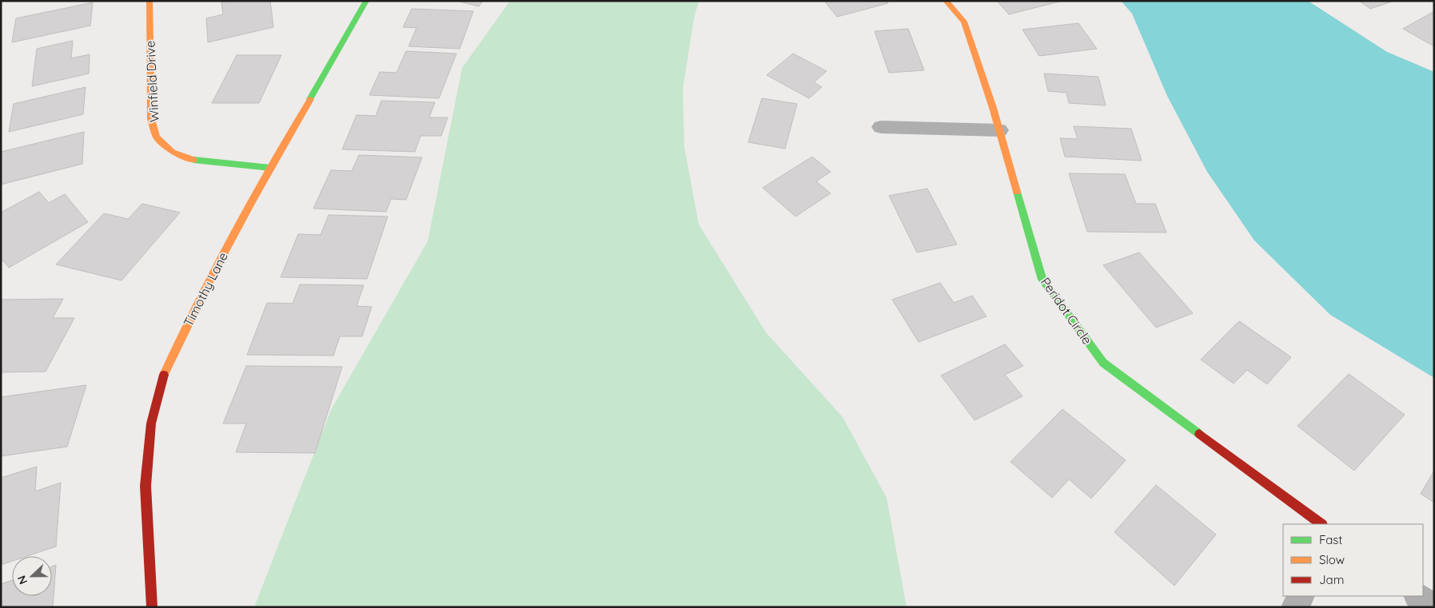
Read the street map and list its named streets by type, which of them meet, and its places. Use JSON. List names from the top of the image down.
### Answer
{
  "streets": {
    "street": ["Winfield Drive", "Timothy Lane", "Peridot Circle"]
  },
  "crossings": [
    ["Winfield Drive", "Timothy Lane"]
  ],
  "legend": ["Fast", "Slow", "Jam"],
  "north": "left"
}
